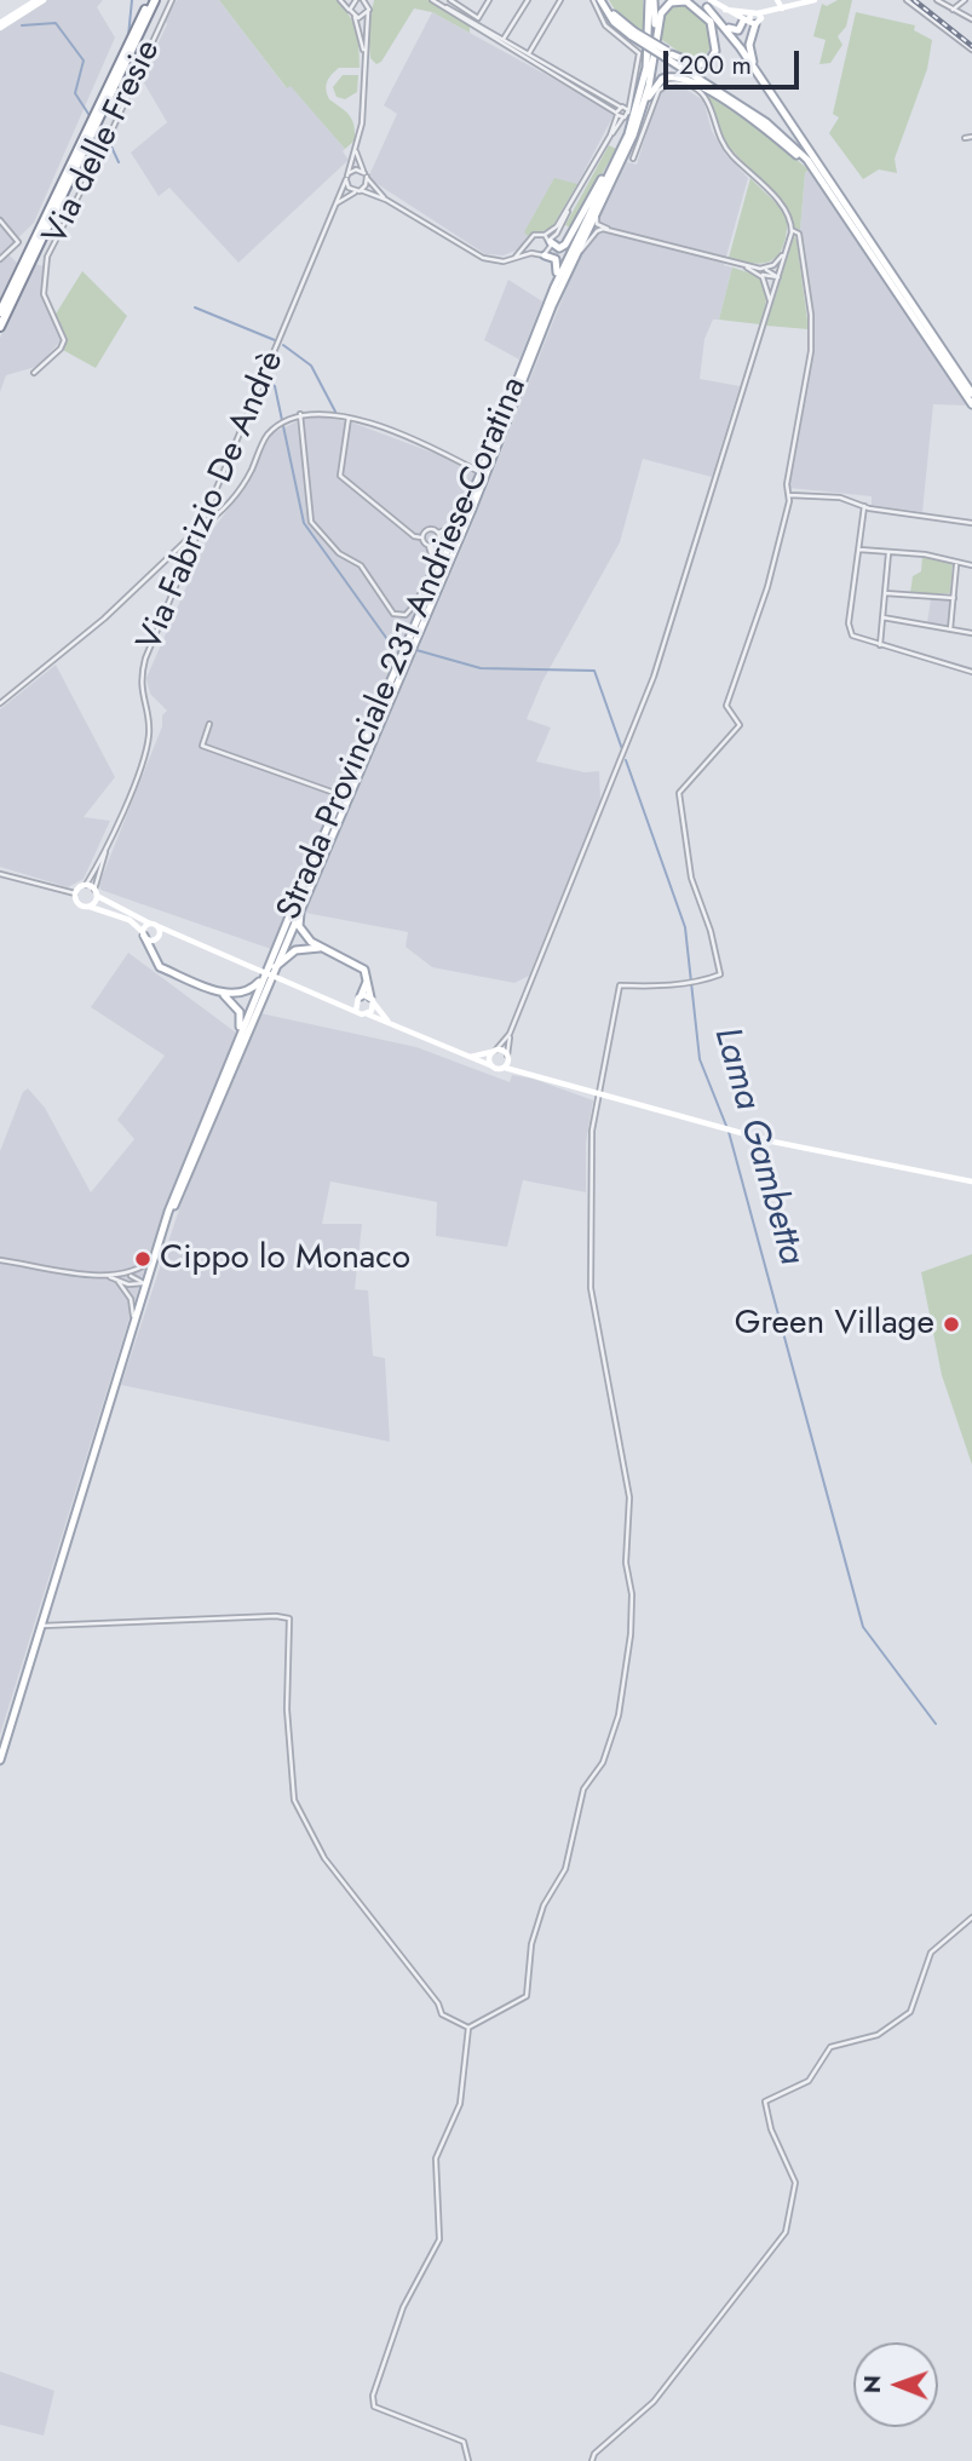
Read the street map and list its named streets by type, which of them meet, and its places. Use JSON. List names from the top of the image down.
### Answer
{
  "streets": {
    "main road": ["Strada Provinciale 231 Andriese-Coratina"],
    "street": ["Via delle Fresie", "Via Fabrizio De Andrè"]
  },
  "water": ["Lama Gambetta"],
  "places": ["Cippo lo Monaco", "Green Village"],
  "scale_bar": "200 m",
  "north": "left"
}
